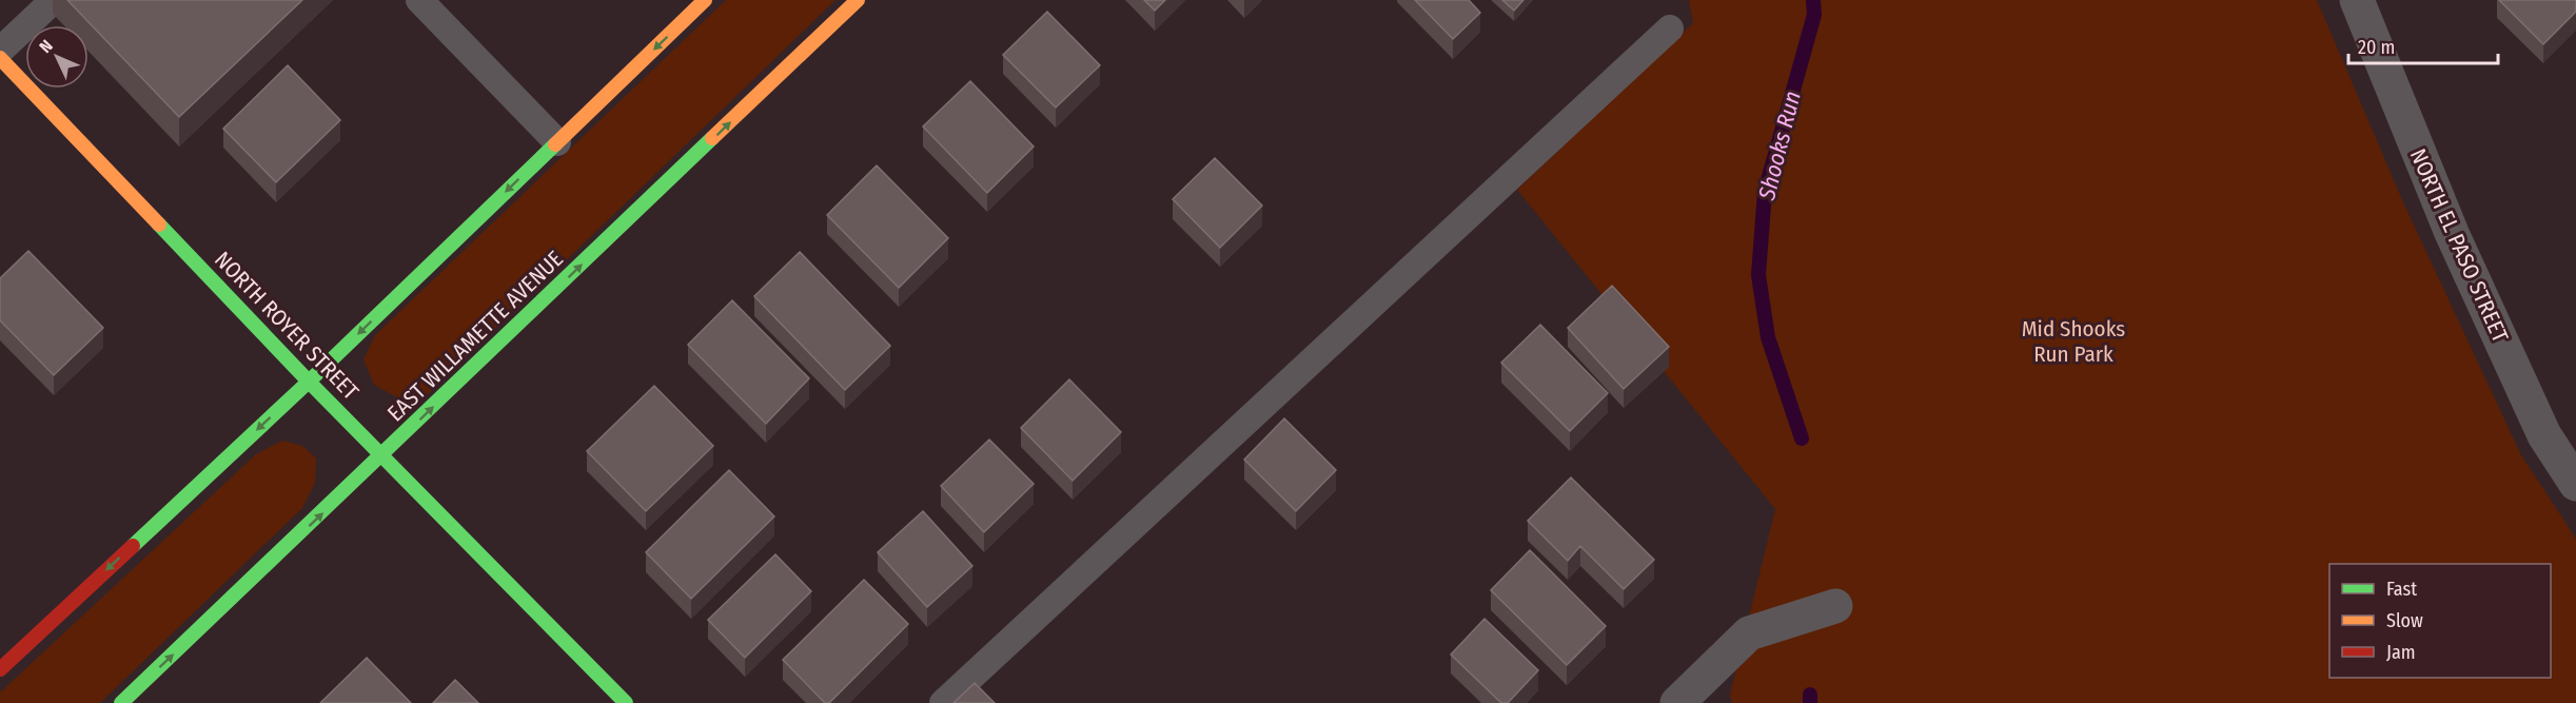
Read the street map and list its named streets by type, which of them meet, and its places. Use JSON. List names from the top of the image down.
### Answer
{
  "streets": {
    "street": ["NORTH EL PASO STREET", "NORTH ROYER STREET", "EAST WILLAMETTE AVENUE"]
  },
  "crossings": [
    ["NORTH ROYER STREET", "EAST WILLAMETTE AVENUE"]
  ],
  "water": ["Shooks Run"],
  "parks": ["Mid Shooks Run Park"],
  "legend": ["Fast", "Slow", "Jam"],
  "scale_bar": "20 m",
  "north": "top left"
}
